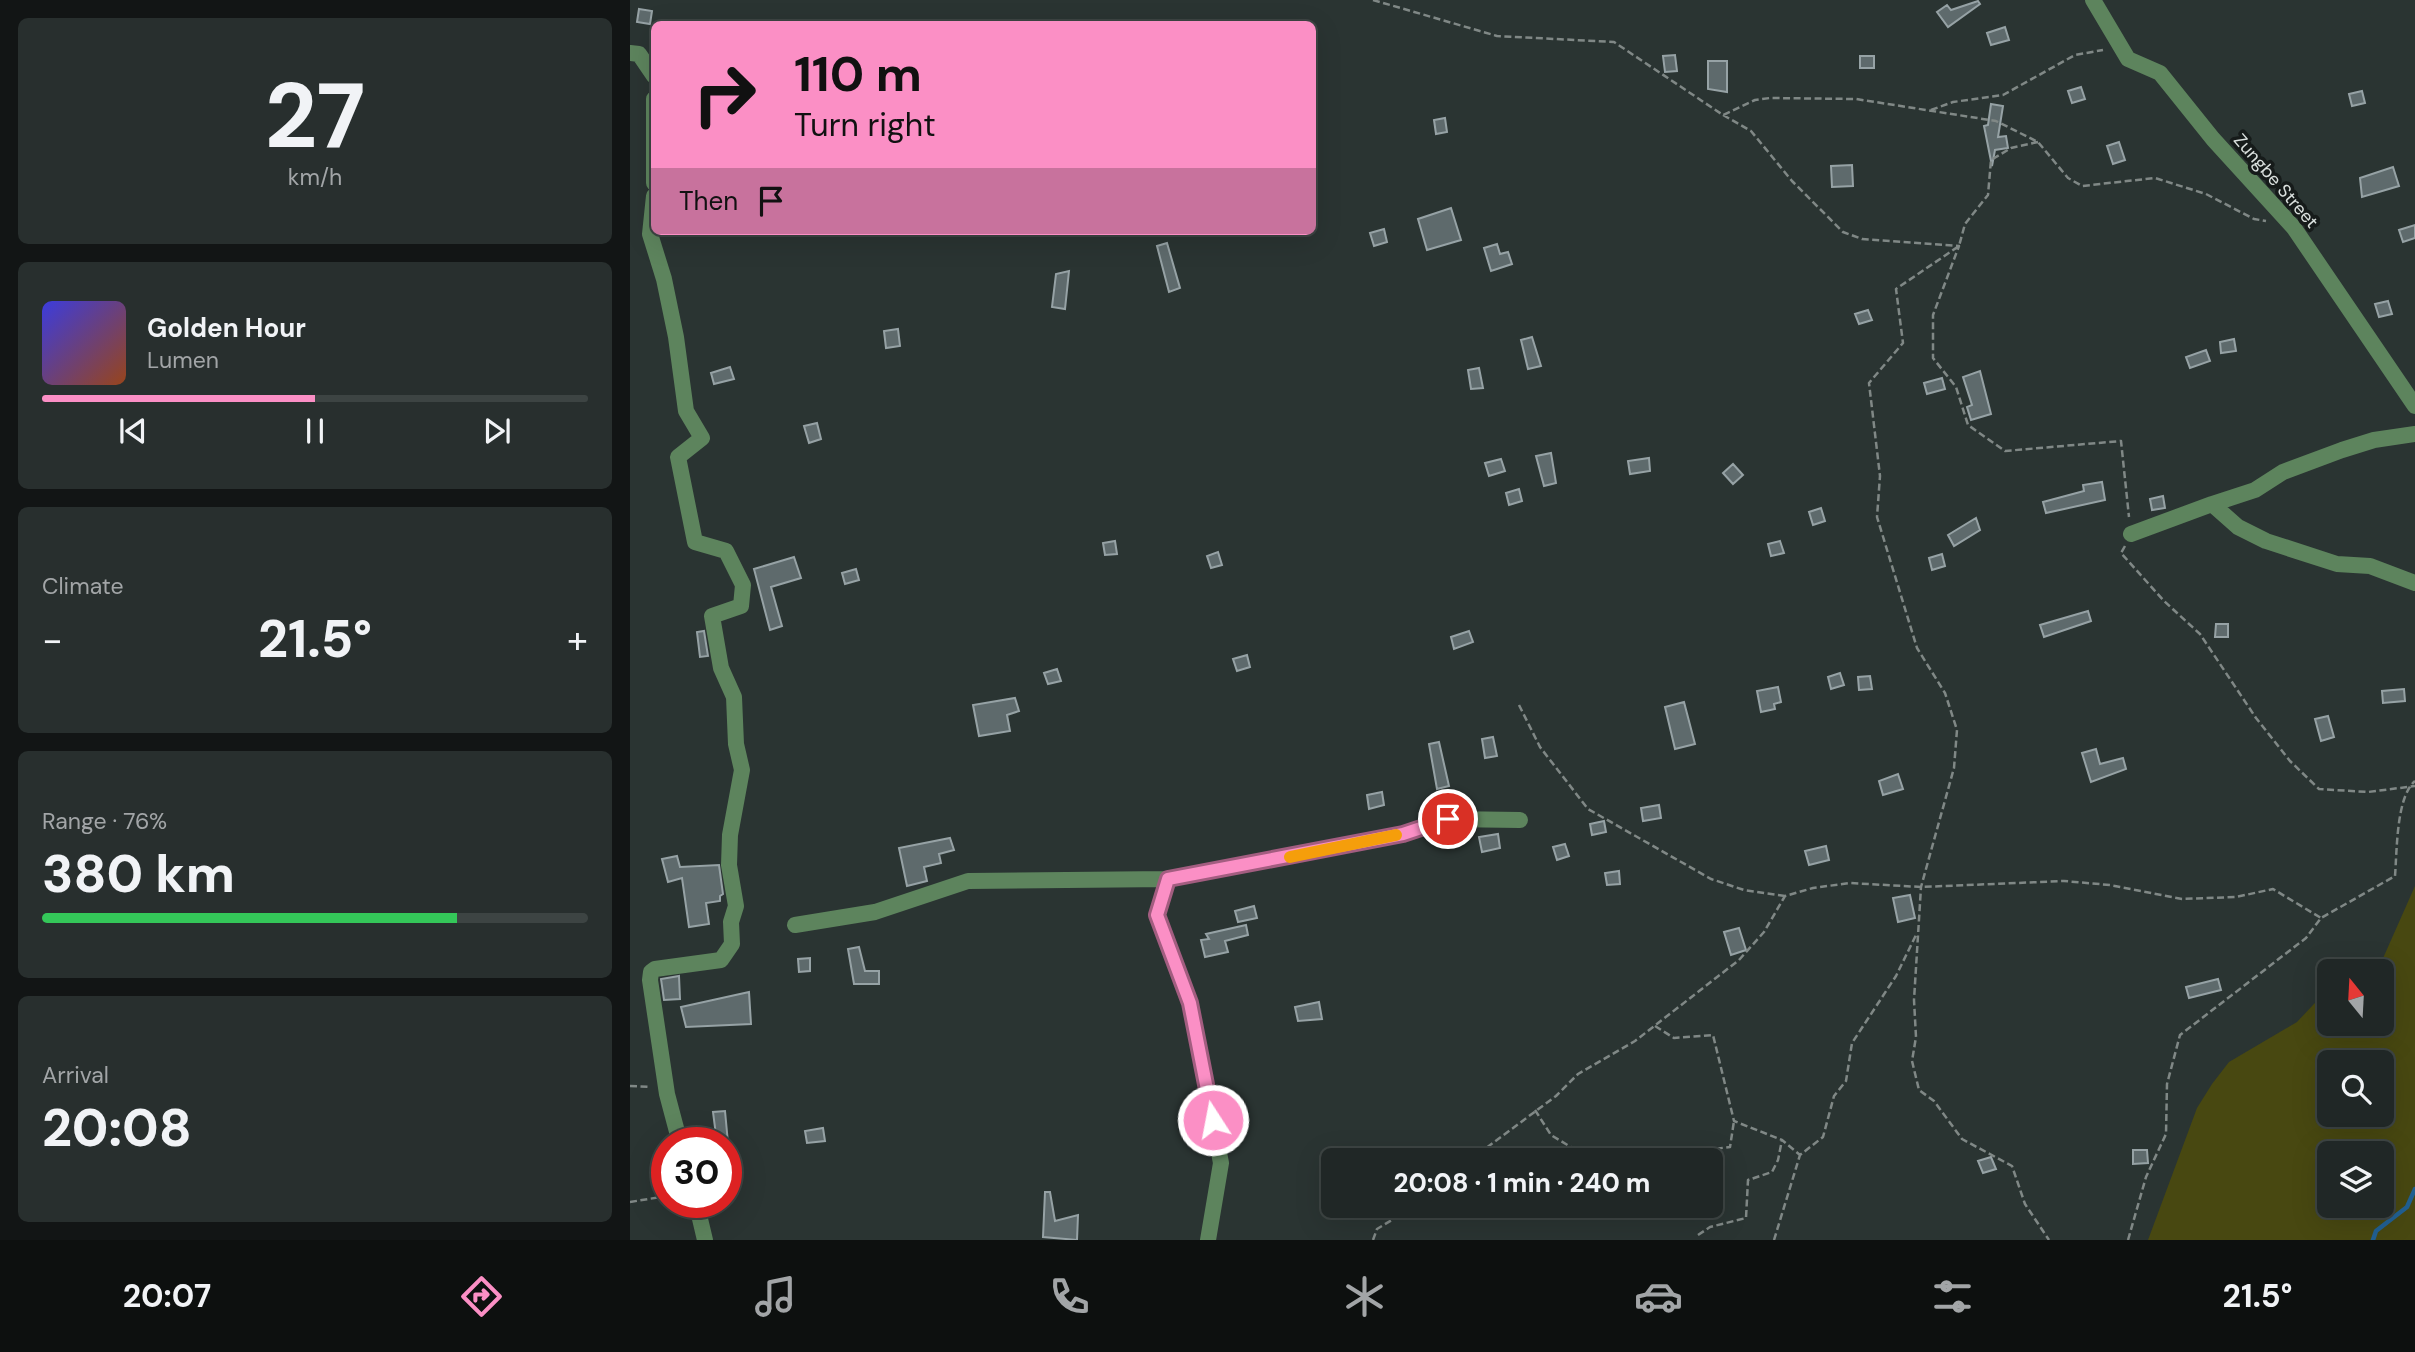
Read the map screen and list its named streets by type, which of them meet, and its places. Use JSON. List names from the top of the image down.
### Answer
{
  "streets": {
    "street": ["Zungbe Street"]
  },
  "north": "top",
  "page": {
    "tile": [
      ["27", "km/h"],
      "Climate",
      ["Range · 76%", "380 km"],
      ["Arrival", "20:08"]
    ],
    "turn": ["110 m", "Turn right"],
    "then": "Then",
    "song": ["Golden Hour", "Lumen"],
    "heat": ["−", "21.5°", "+"],
    "limit": "30",
    "trip": "20:08 · 1 min · 240 m",
    "tabs": ["20:07", "21.5°"]
  }
}
